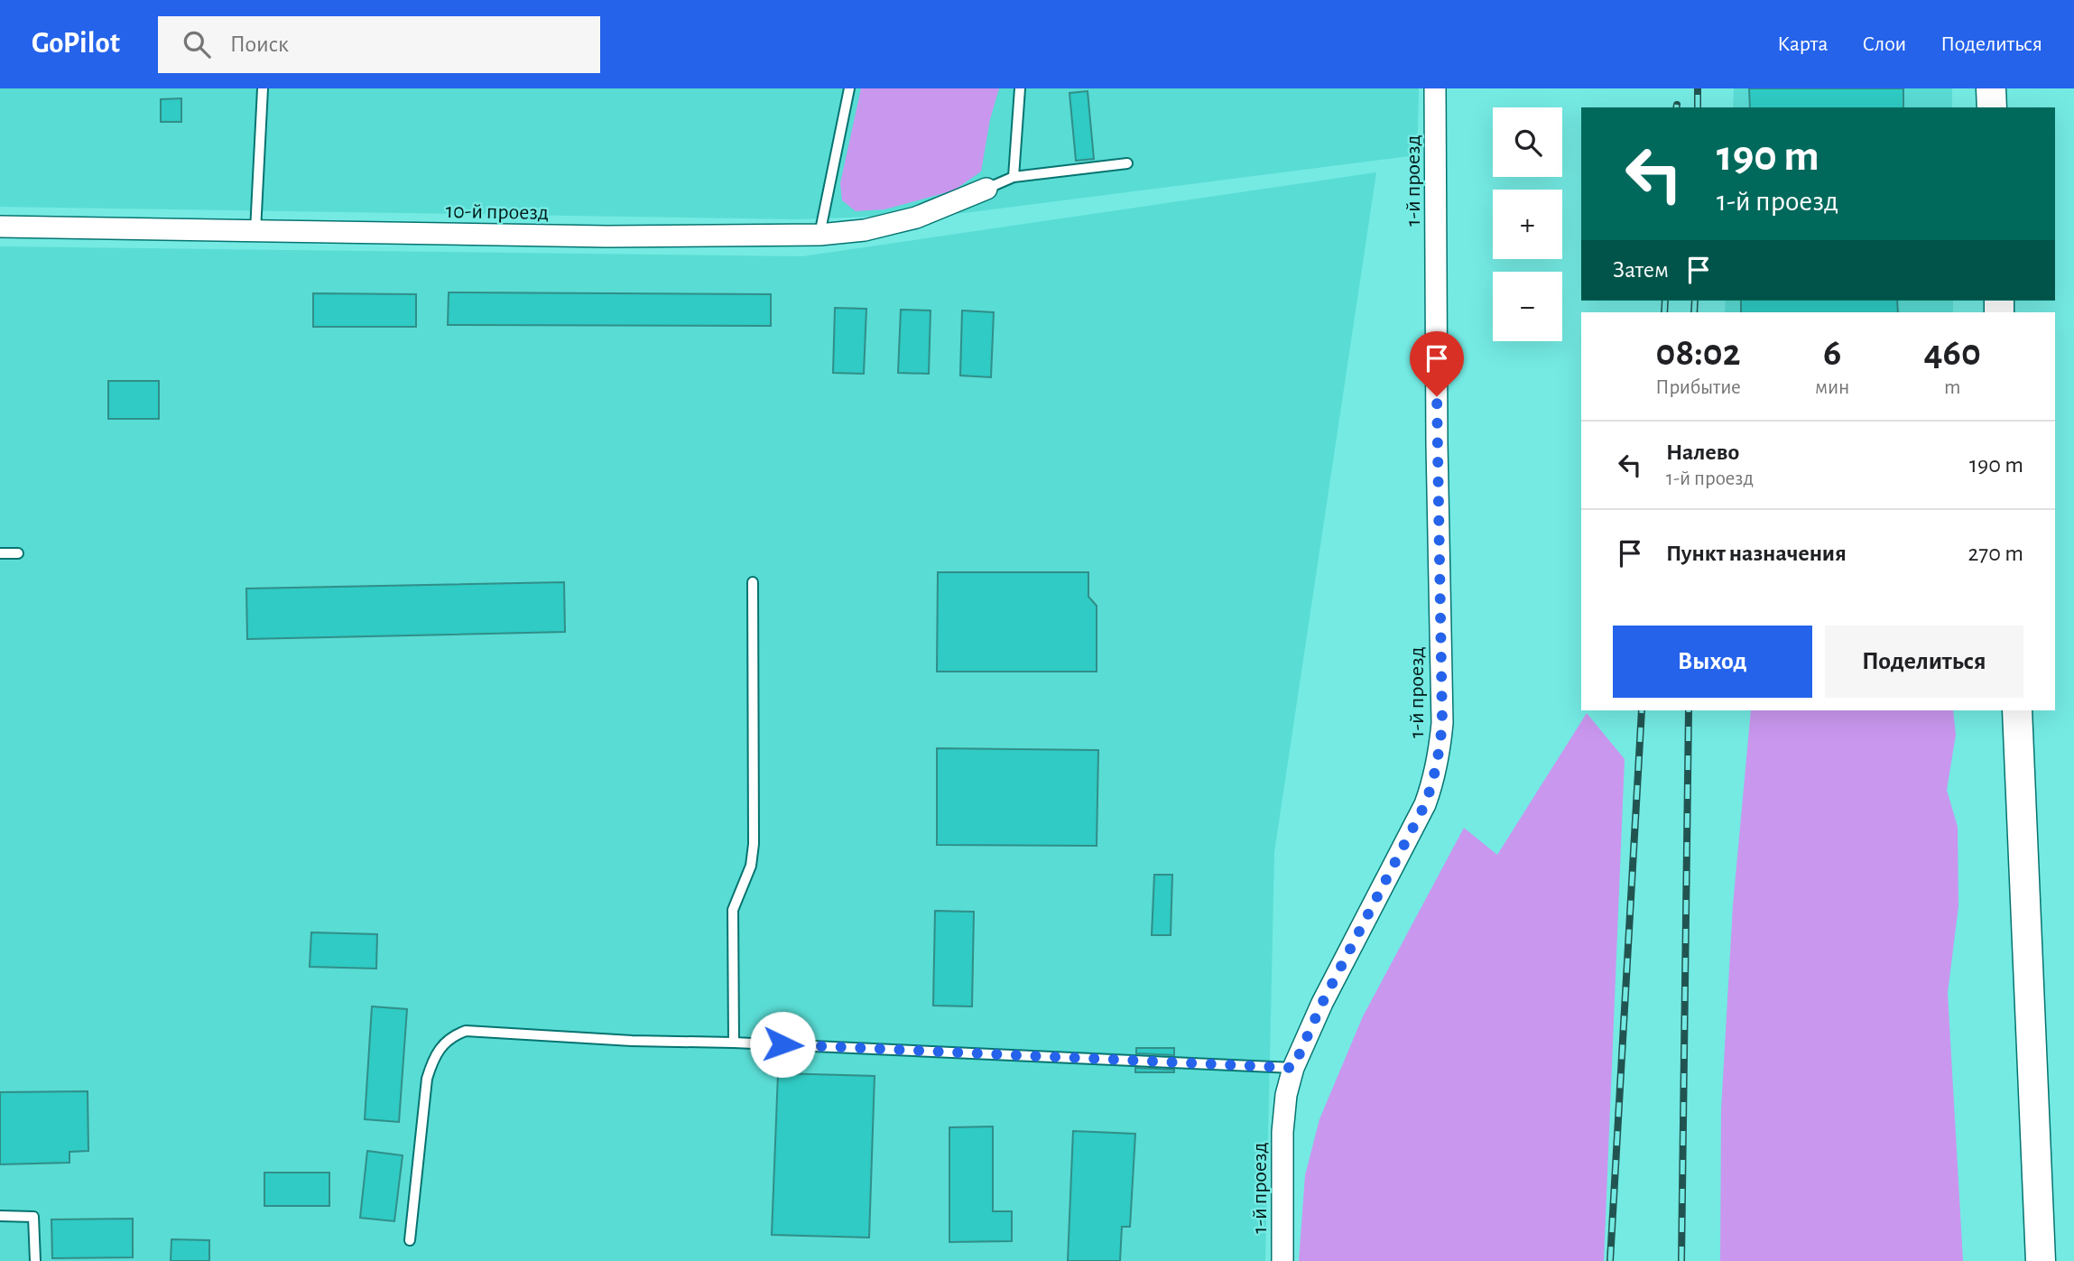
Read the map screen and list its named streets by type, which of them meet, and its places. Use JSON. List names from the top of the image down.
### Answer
{
  "streets": {
    "street": ["1-й проезд", "10-й проезд"]
  },
  "page": {
    "header": "GoPilot",
    "search": "Поиск",
    "nav": ["Карта", "Слои", "Поделиться"],
    "map_buttons": ["+", "−"],
    "turn": ["190 m", "1-й проезд"],
    "then": "Затем",
    "eta": [
      "08:02",
      "Прибытие",
      "6",
      "мин",
      "460",
      "m"
    ],
    "list": [
      {
        "name": "Налево",
        "note": "1-й проезд",
        "value": "190 m"
      },
      {
        "name": "Пункт назначения",
        "value": "270 m"
      }
    ],
    "buttons": ["Выход", "Поделиться"]
  }
}
